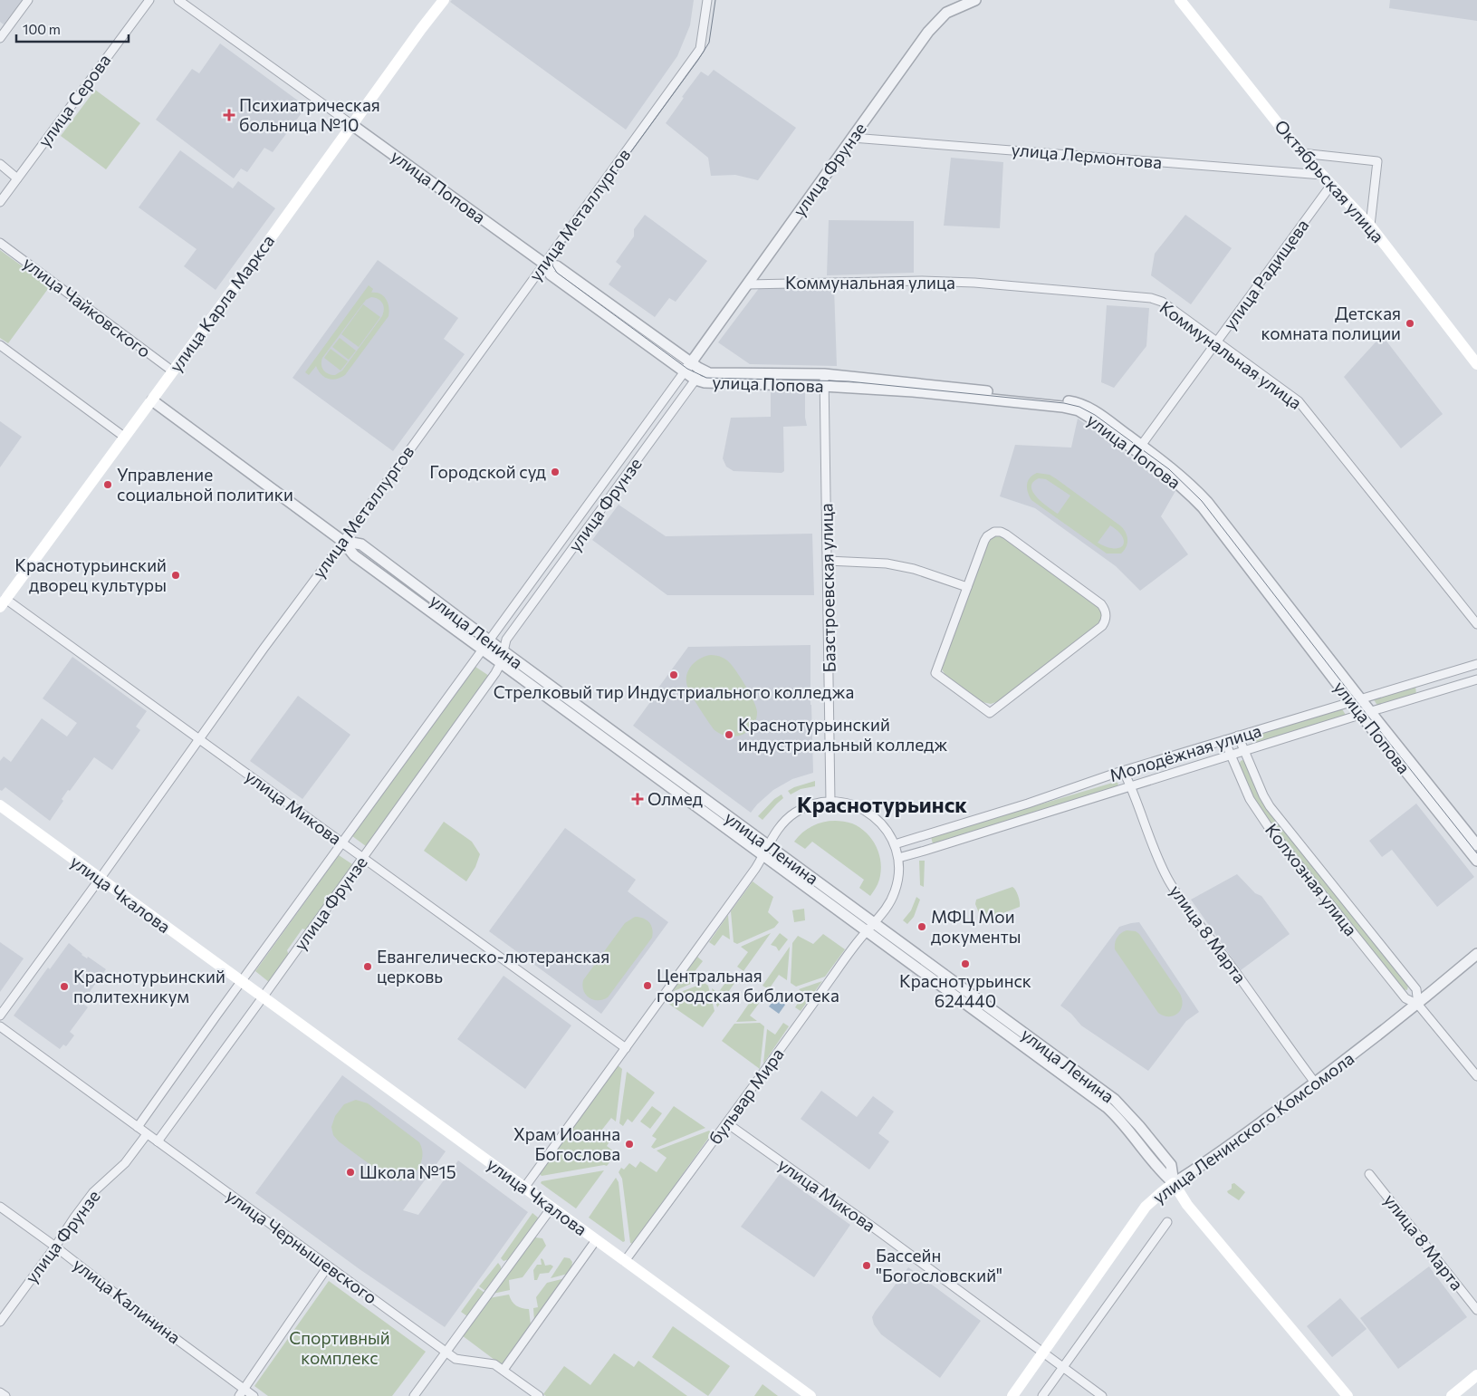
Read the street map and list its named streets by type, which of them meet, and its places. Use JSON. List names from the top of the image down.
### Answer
{
  "streets": {
    "main road": [
      "Октябрьская улица",
      "улица Карла Маркса",
      "улица Ленина",
      "улица Чкалова",
      "улица Ленинского Комсомола"
    ],
    "street": [
      "улица Серова",
      "улица Лермонтова",
      "улица Фрунзе",
      "улица Попова",
      "улица Металлургов",
      "улица Радищева",
      "Коммунальная улица",
      "улица Чайковского",
      "Базстроевская улица",
      "Молодёжная улица",
      "улица Микова",
      "Колхозная улица",
      "улица 8 Марта",
      "бульвар Мира",
      "улица Чернышевского",
      "улица Калинина"
    ]
  },
  "crossings": [
    ["улица Лермонтова", "улица Фрунзе"],
    ["улица Лермонтова", "Октябрьская улица"],
    ["улица Фрунзе", "улица Попова"],
    ["улица Фрунзе", "Коммунальная улица"],
    ["улица Фрунзе", "улица Ленина"],
    ["улица Фрунзе", "улица Микова"],
    ["улица Фрунзе", "улица Чкалова"],
    ["улица Фрунзе", "улица Чернышевского"],
    ["улица Фрунзе", "улица Калинина"],
    ["Октябрьская улица", "улица Радищева"],
    ["улица Попова", "улица Металлургов"],
    ["улица Попова", "улица Радищева"],
    ["улица Попова", "улица Карла Маркса"],
    ["улица Попова", "Базстроевская улица"],
    ["улица Попова", "Молодёжная улица"],
    ["улица Металлургов", "улица Ленина"],
    ["улица Металлургов", "улица Микова"],
    ["улица Металлургов", "улица Чкалова"],
    ["улица Радищева", "Коммунальная улица"],
    ["улица Карла Маркса", "улица Чайковского"],
    ["улица Карла Маркса", "улица Ленина"],
    ["улица Карла Маркса", "улица Микова"],
    ["Базстроевская улица", "бульвар Мира"],
    ["улица Ленина", "бульвар Мира"],
    ["улица Ленина", "улица Ленинского Комсомола"],
    ["Молодёжная улица", "Колхозная улица"],
    ["Молодёжная улица", "улица 8 Марта"],
    ["Молодёжная улица", "бульвар Мира"],
    ["улица Микова", "бульвар Мира"],
    ["улица Микова", "улица Ленинского Комсомола"],
    ["Колхозная улица", "улица Ленинского Комсомола"],
    ["улица Чкалова", "бульвар Мира"],
    ["улица 8 Марта", "улица Ленинского Комсомола"]
  ],
  "districts": ["Краснотурьинск"],
  "parks": ["Спортивный комплекс"],
  "places": {
    "health": ["Психиатрическая больница №10", "Олмед"],
    "other": [
      "Детская комната полиции",
      "Городской суд",
      "Управление социальной политики",
      "Краснотурьинский дворец культуры",
      "Стрелковый тир Индустриального колледжа",
      "Краснотурьинский индустриальный колледж",
      "МФЦ Мои документы",
      "Краснотурьинск 624440",
      "Евангелическо-лютеранская церковь",
      "Центральная городская библиотека",
      "Краснотурьинский политехникум",
      "Храм Иоанна Богослова",
      "Школа №15",
      "Бассейн \"Богословский\""
    ]
  },
  "scale_bar": "100 m"
}
